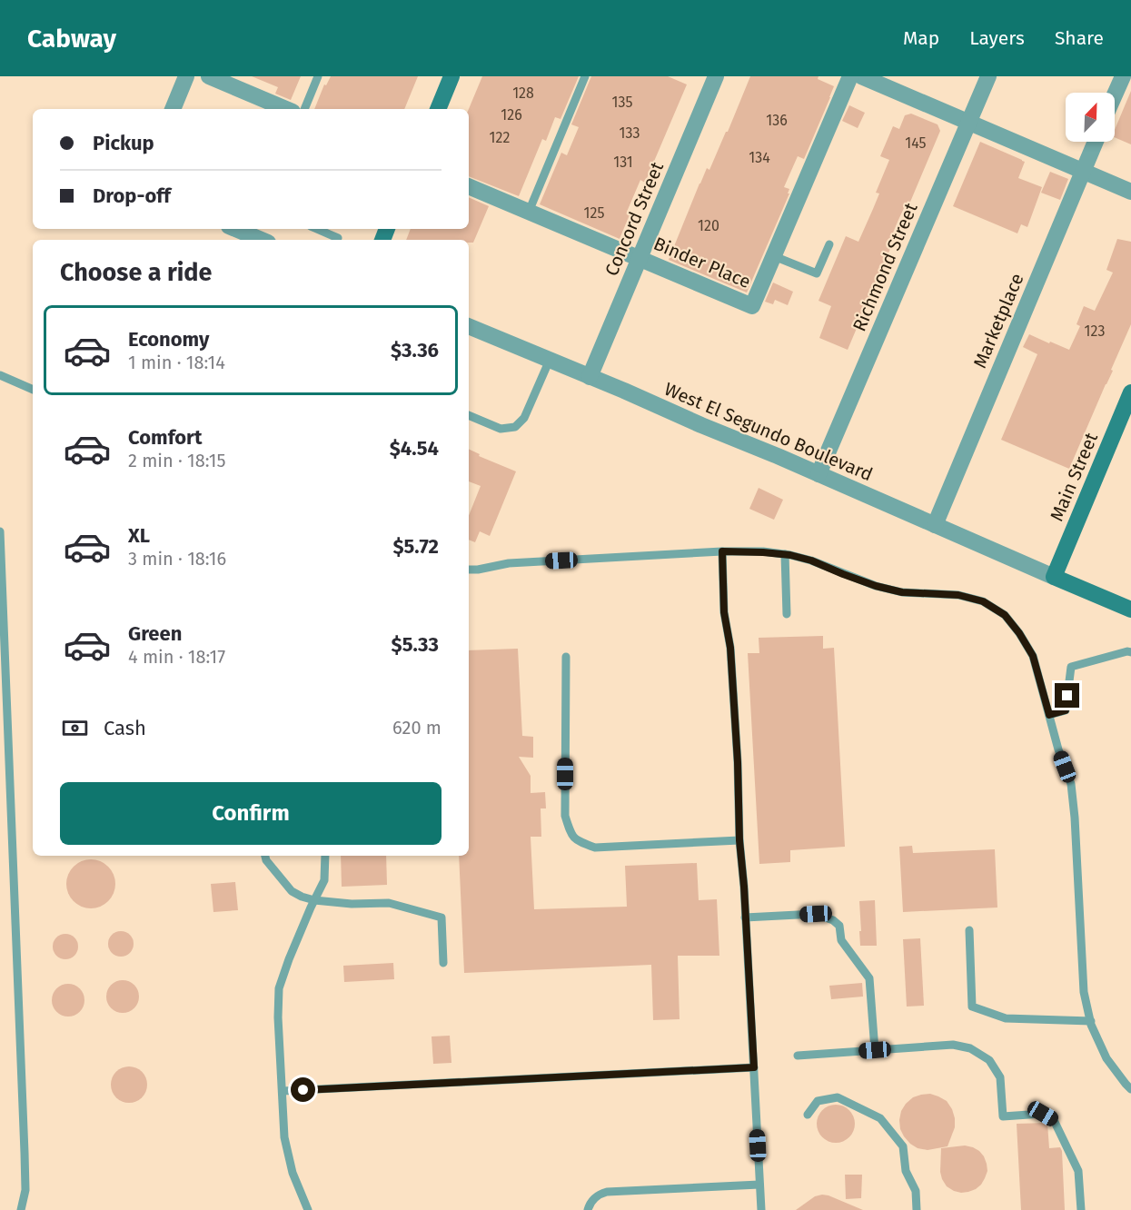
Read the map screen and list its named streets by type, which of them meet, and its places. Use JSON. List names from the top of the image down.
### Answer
{
  "streets": {
    "main road": ["Main Street"],
    "street": [
      "Concord Street",
      "Binder Place",
      "Richmond Street",
      "Marketplace",
      "West El Segundo Boulevard"
    ]
  },
  "crossings": [
    ["Concord Street", "Binder Place"],
    ["Concord Street", "West El Segundo Boulevard"],
    ["Richmond Street", "West El Segundo Boulevard"],
    ["Marketplace", "West El Segundo Boulevard"],
    ["West El Segundo Boulevard", "Main Street"]
  ],
  "house_numbers": [
    "128",
    "135",
    "126",
    "136",
    "133",
    "122",
    "145",
    "134",
    "131",
    "125",
    "120",
    "123"
  ],
  "north": "top right",
  "page": {
    "header": "Cabway",
    "nav": ["Map", "Layers", "Share"],
    "banner": ["Pickup", "Drop-off"],
    "heading": "Choose a ride",
    "list": [
      {
        "name": "Economy",
        "note": "1 min · 18:14",
        "value": "$3.36"
      },
      {
        "name": "Comfort",
        "note": "2 min · 18:15",
        "value": "$4.54"
      },
      {
        "name": "XL",
        "note": "3 min · 18:16",
        "value": "$5.72"
      },
      {
        "name": "Green",
        "note": "4 min · 18:17",
        "value": "$5.33"
      }
    ],
    "pay": ["Cash", "620 m"],
    "buttons": "Confirm"
  }
}
